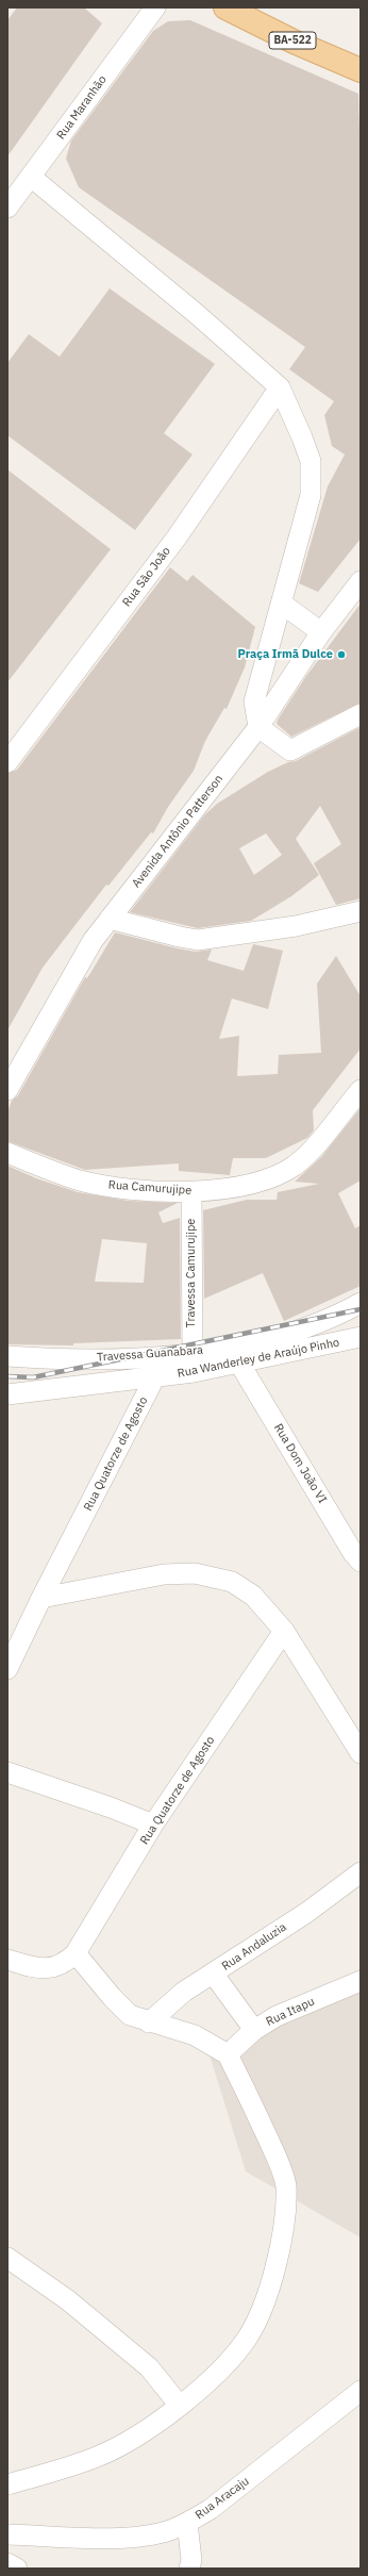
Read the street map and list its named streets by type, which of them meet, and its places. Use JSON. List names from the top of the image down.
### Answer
{
  "streets": {
    "main road": ["BA-522"],
    "street": [
      "Rua Maranhão",
      "Rua São João",
      "Avenida Antônio Patterson",
      "Rua Camurujipe",
      "Travessa Camurujipe",
      "Travessa Guanabara",
      "Rua Wanderley de Araújo Pinho",
      "Rua Quatorze de Agosto",
      "Rua Dom João VI",
      "Rua Andaluzia",
      "Rua Itapu",
      "Rua Aracaju"
    ]
  },
  "crossings": [
    ["Rua Camurujipe", "Travessa Camurujipe"],
    ["Travessa Camurujipe", "Travessa Guanabara"],
    ["Rua Wanderley de Araújo Pinho", "Rua Quatorze de Agosto"],
    ["Rua Wanderley de Araújo Pinho", "Rua Dom João VI"]
  ],
  "places": ["Praça Irmã Dulce"]
}
